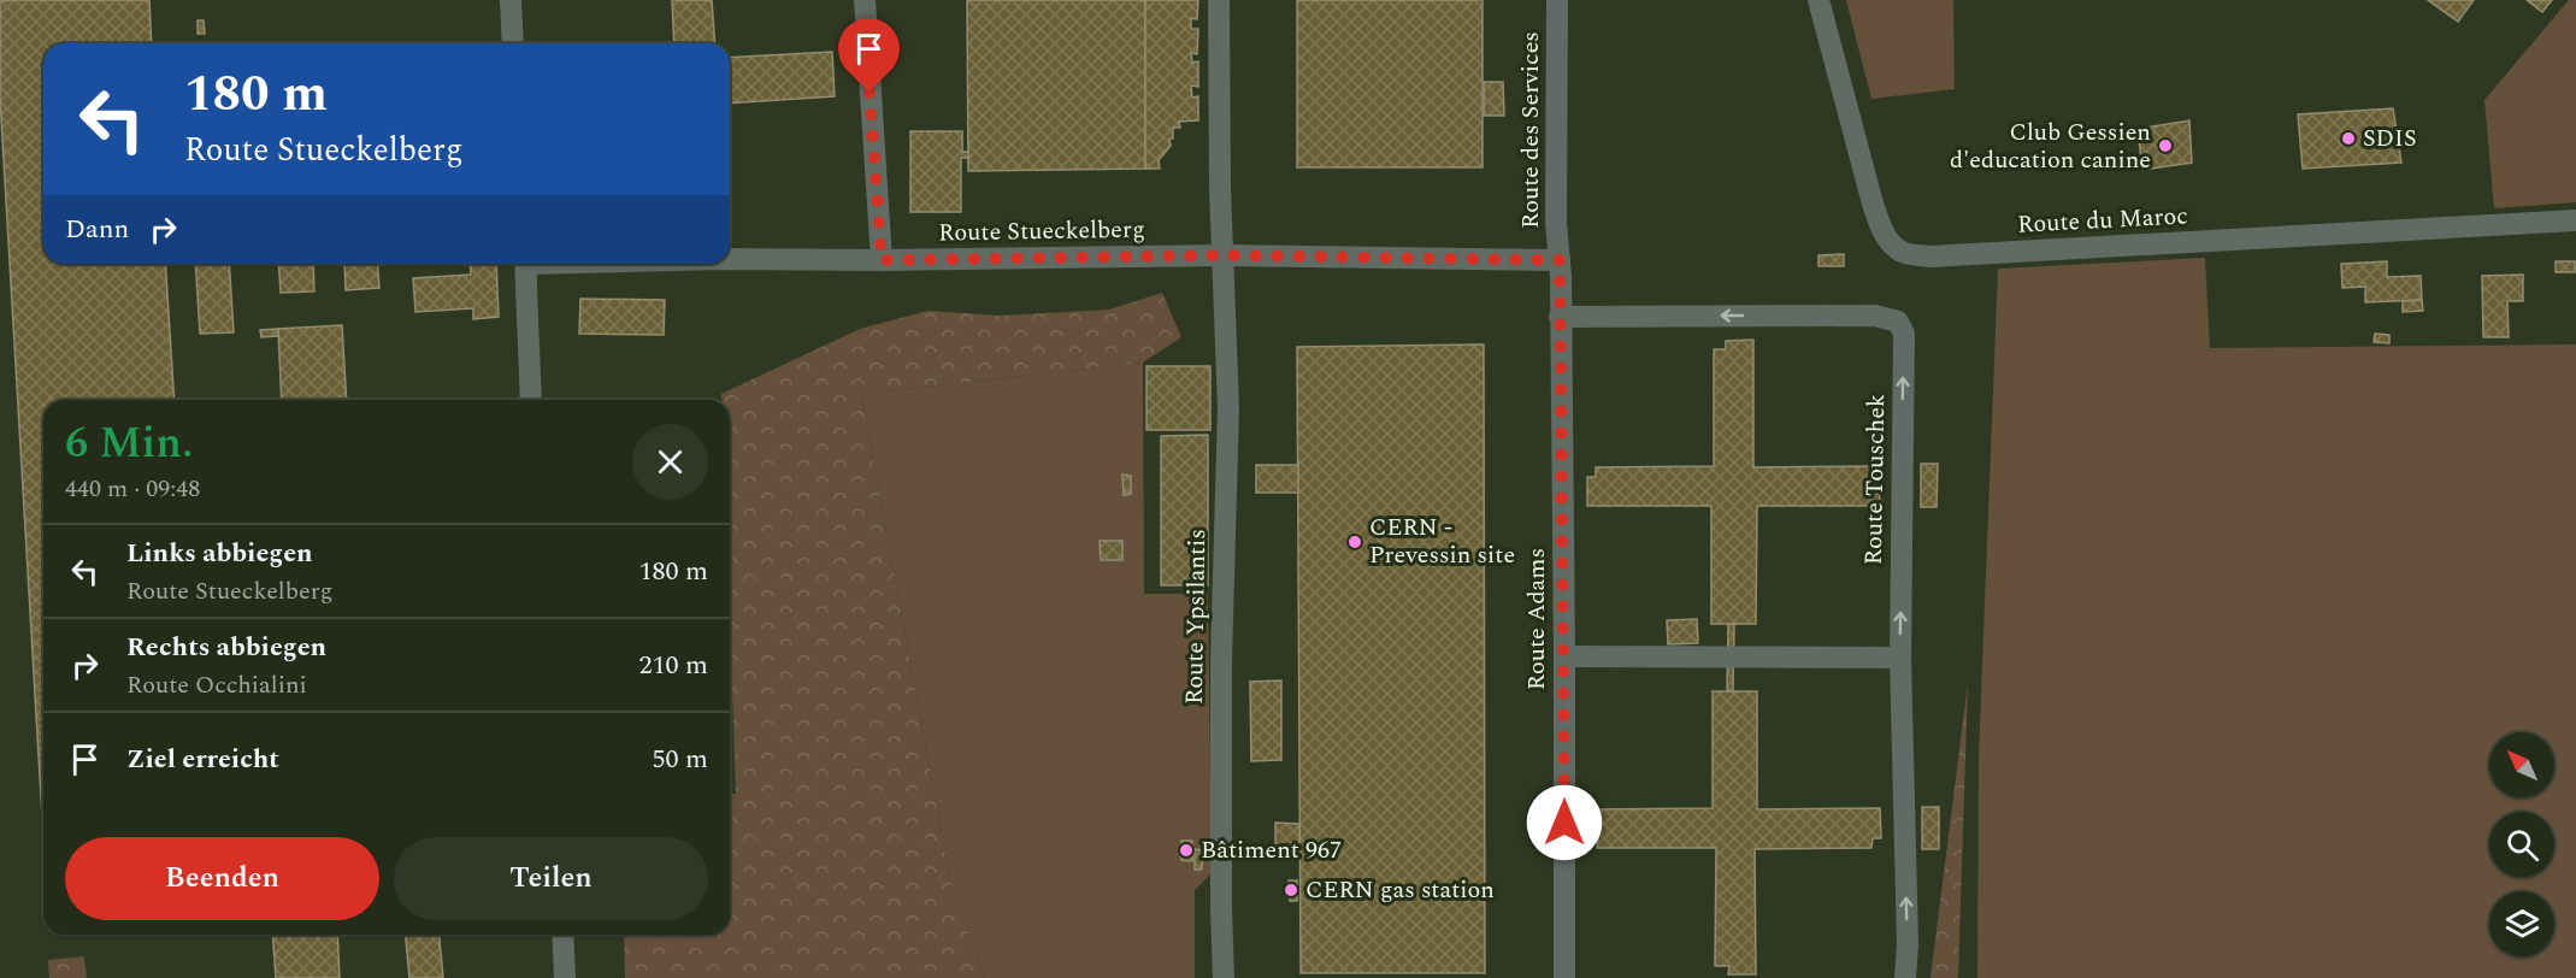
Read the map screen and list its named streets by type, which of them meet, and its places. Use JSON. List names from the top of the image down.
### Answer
{
  "streets": {
    "street": [
      "Route des Services",
      "Route du Maroc",
      "Route Stueckelberg",
      "Route Touschek",
      "Route Ypsilantis",
      "Route Adams"
    ]
  },
  "crossings": [
    ["Route des Services", "Route Stueckelberg"],
    ["Route des Services", "Route Adams"],
    ["Route Stueckelberg", "Route Ypsilantis"],
    ["Route Stueckelberg", "Route Adams"],
    ["Route Touschek", "Route Adams"]
  ],
  "places": [
    "SDIS",
    "Club Gessien d'education canine",
    "CERN - Prevessin site",
    "Bâtiment 967",
    "CERN gas station"
  ],
  "north": "top left",
  "page": {
    "turn": ["180 m", "Route Stueckelberg"],
    "then": "Dann",
    "heading": ["6 Min.", "440 m · 09:48"],
    "list": [
      {
        "name": "Links abbiegen",
        "note": "Route Stueckelberg",
        "value": "180 m"
      },
      {
        "name": "Rechts abbiegen",
        "note": "Route Occhialini",
        "value": "210 m"
      },
      {
        "name": "Ziel erreicht",
        "value": "50 m"
      }
    ],
    "buttons": ["Beenden", "Teilen"]
  }
}
